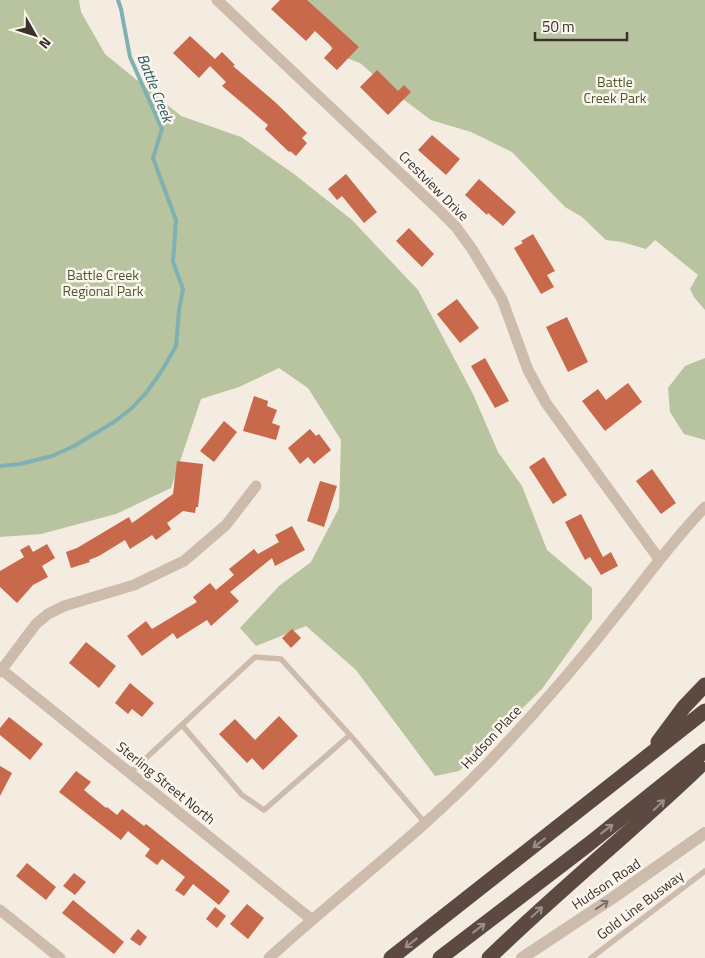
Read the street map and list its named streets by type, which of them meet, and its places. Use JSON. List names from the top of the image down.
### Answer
{
  "streets": {
    "street": [
      "Crestview Drive",
      "Hudson Place",
      "Sterling Street North",
      "Hudson Road"
    ],
    "lane": ["Gold Line Busway"]
  },
  "crossings": [
    ["Crestview Drive", "Hudson Place"],
    ["Hudson Place", "Sterling Street North"]
  ],
  "one_way": ["Hudson Road"],
  "water": ["Battle Creek"],
  "parks": ["Battle Creek Park", "Battle Creek Regional Park"],
  "scale_bar": "50 m",
  "north": "bottom right"
}
